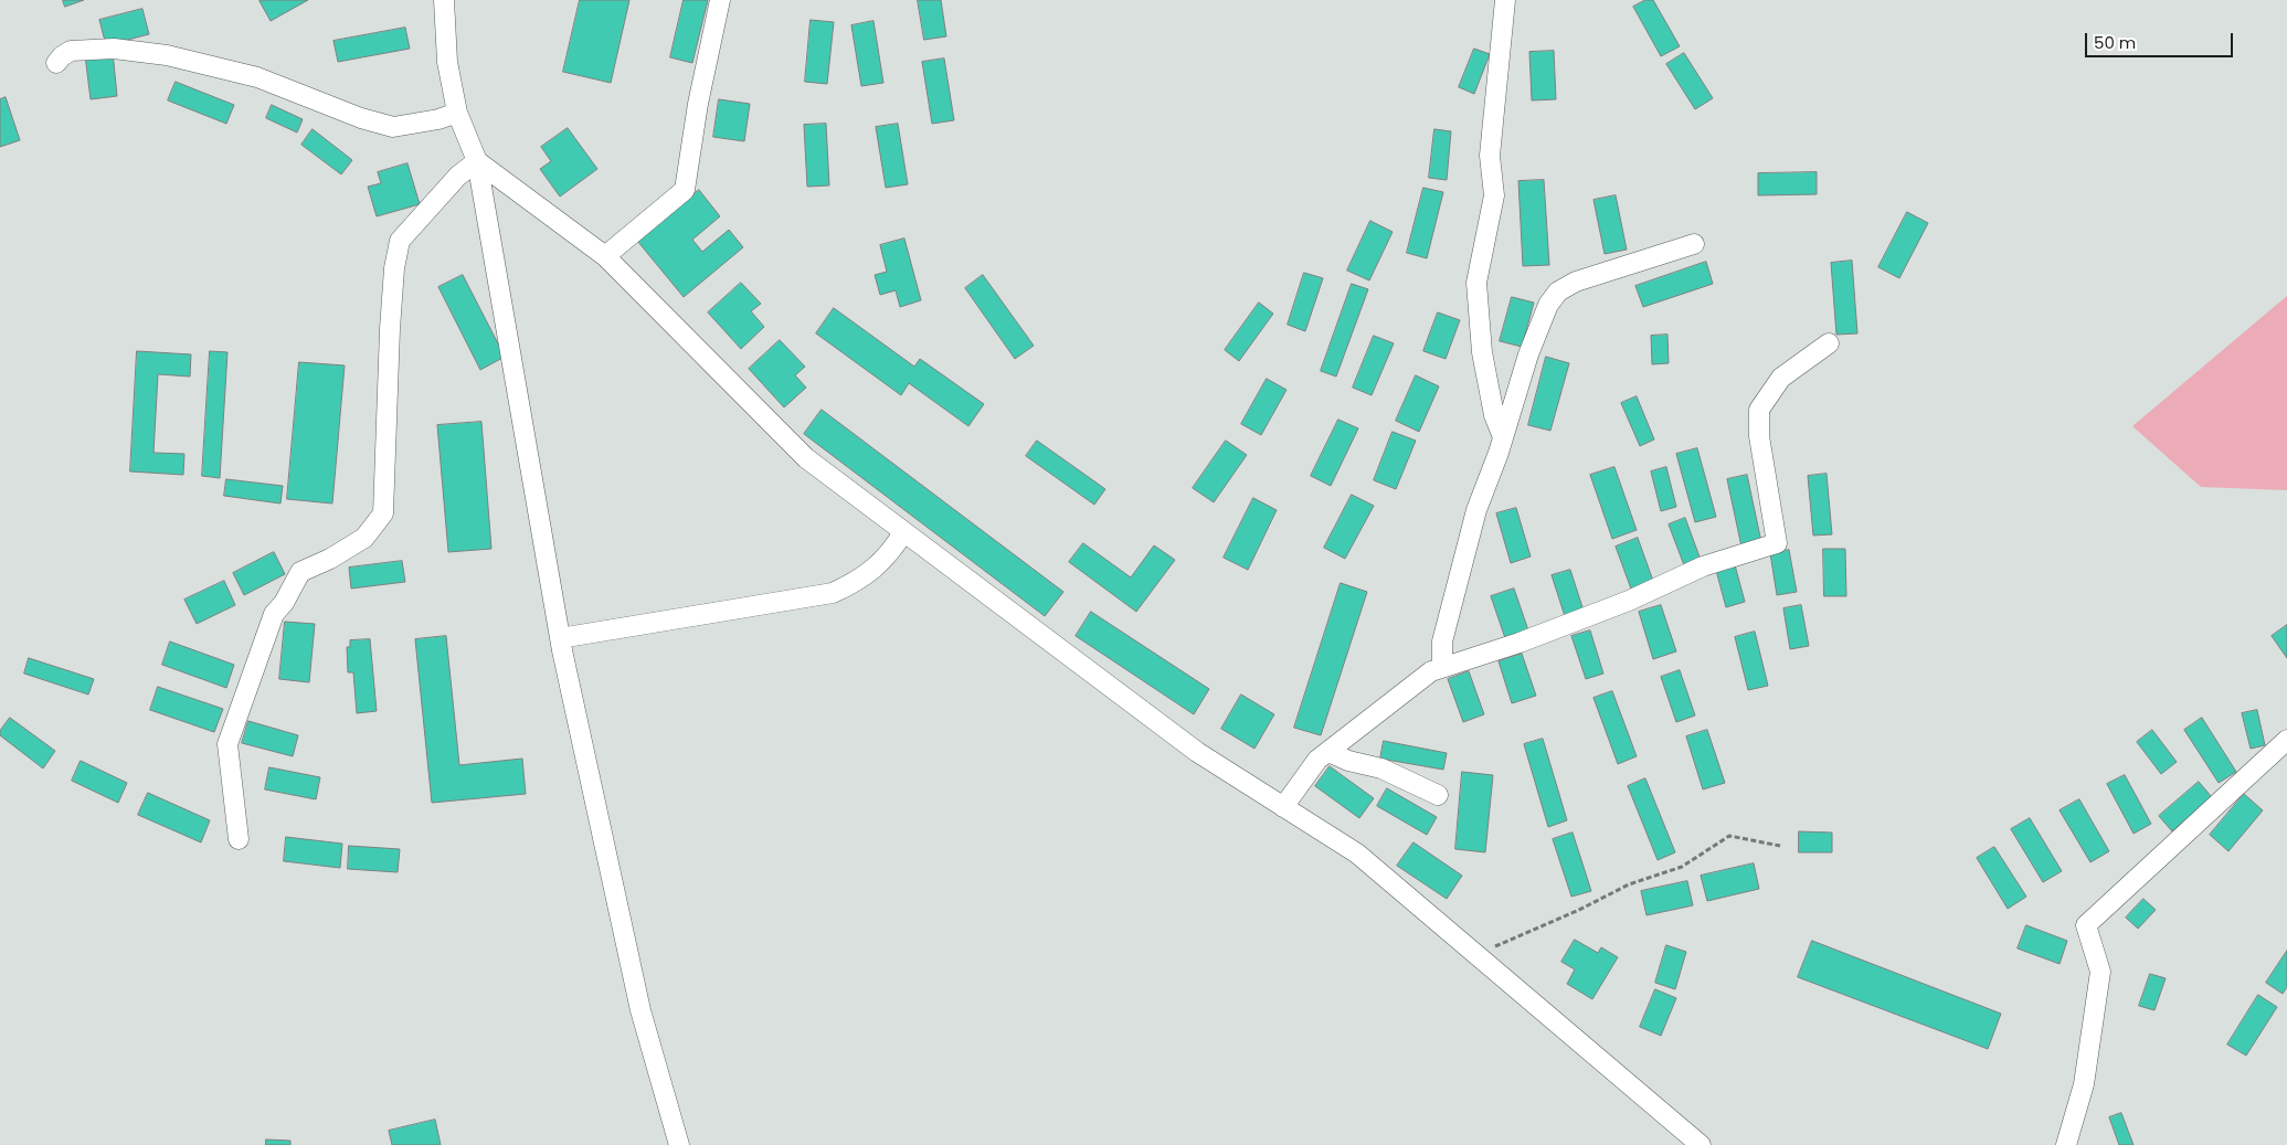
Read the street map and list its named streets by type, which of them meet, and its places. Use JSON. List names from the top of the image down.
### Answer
{
  "scale_bar": "50 m"
}
